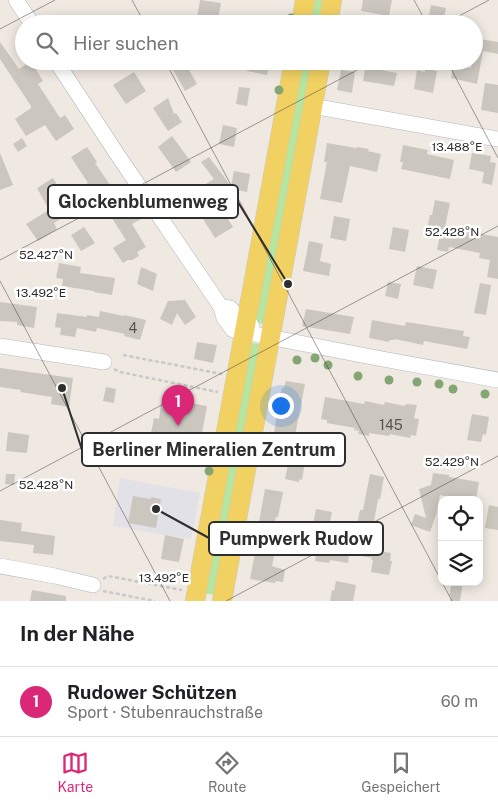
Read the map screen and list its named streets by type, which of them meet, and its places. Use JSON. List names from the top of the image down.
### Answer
{
  "places": ["Glockenblumenweg", "Berliner Mineralien Zentrum", "Pumpwerk Rudow"],
  "house_numbers": ["4", "145"],
  "page": {
    "search": "Hier suchen",
    "pins": "1",
    "heading": "In der Nähe",
    "list": [
      {
        "mark": "1",
        "name": "Rudower Schützen",
        "note": "Sport · Stubenrauchstraße",
        "value": "60 m"
      }
    ],
    "nav": ["Karte", "Route", "Gespeichert"]
  },
  "coordinates": [
    "13.488°E",
    "52.428°N",
    "52.427°N",
    "13.492°E",
    "52.429°N"
  ]
}
